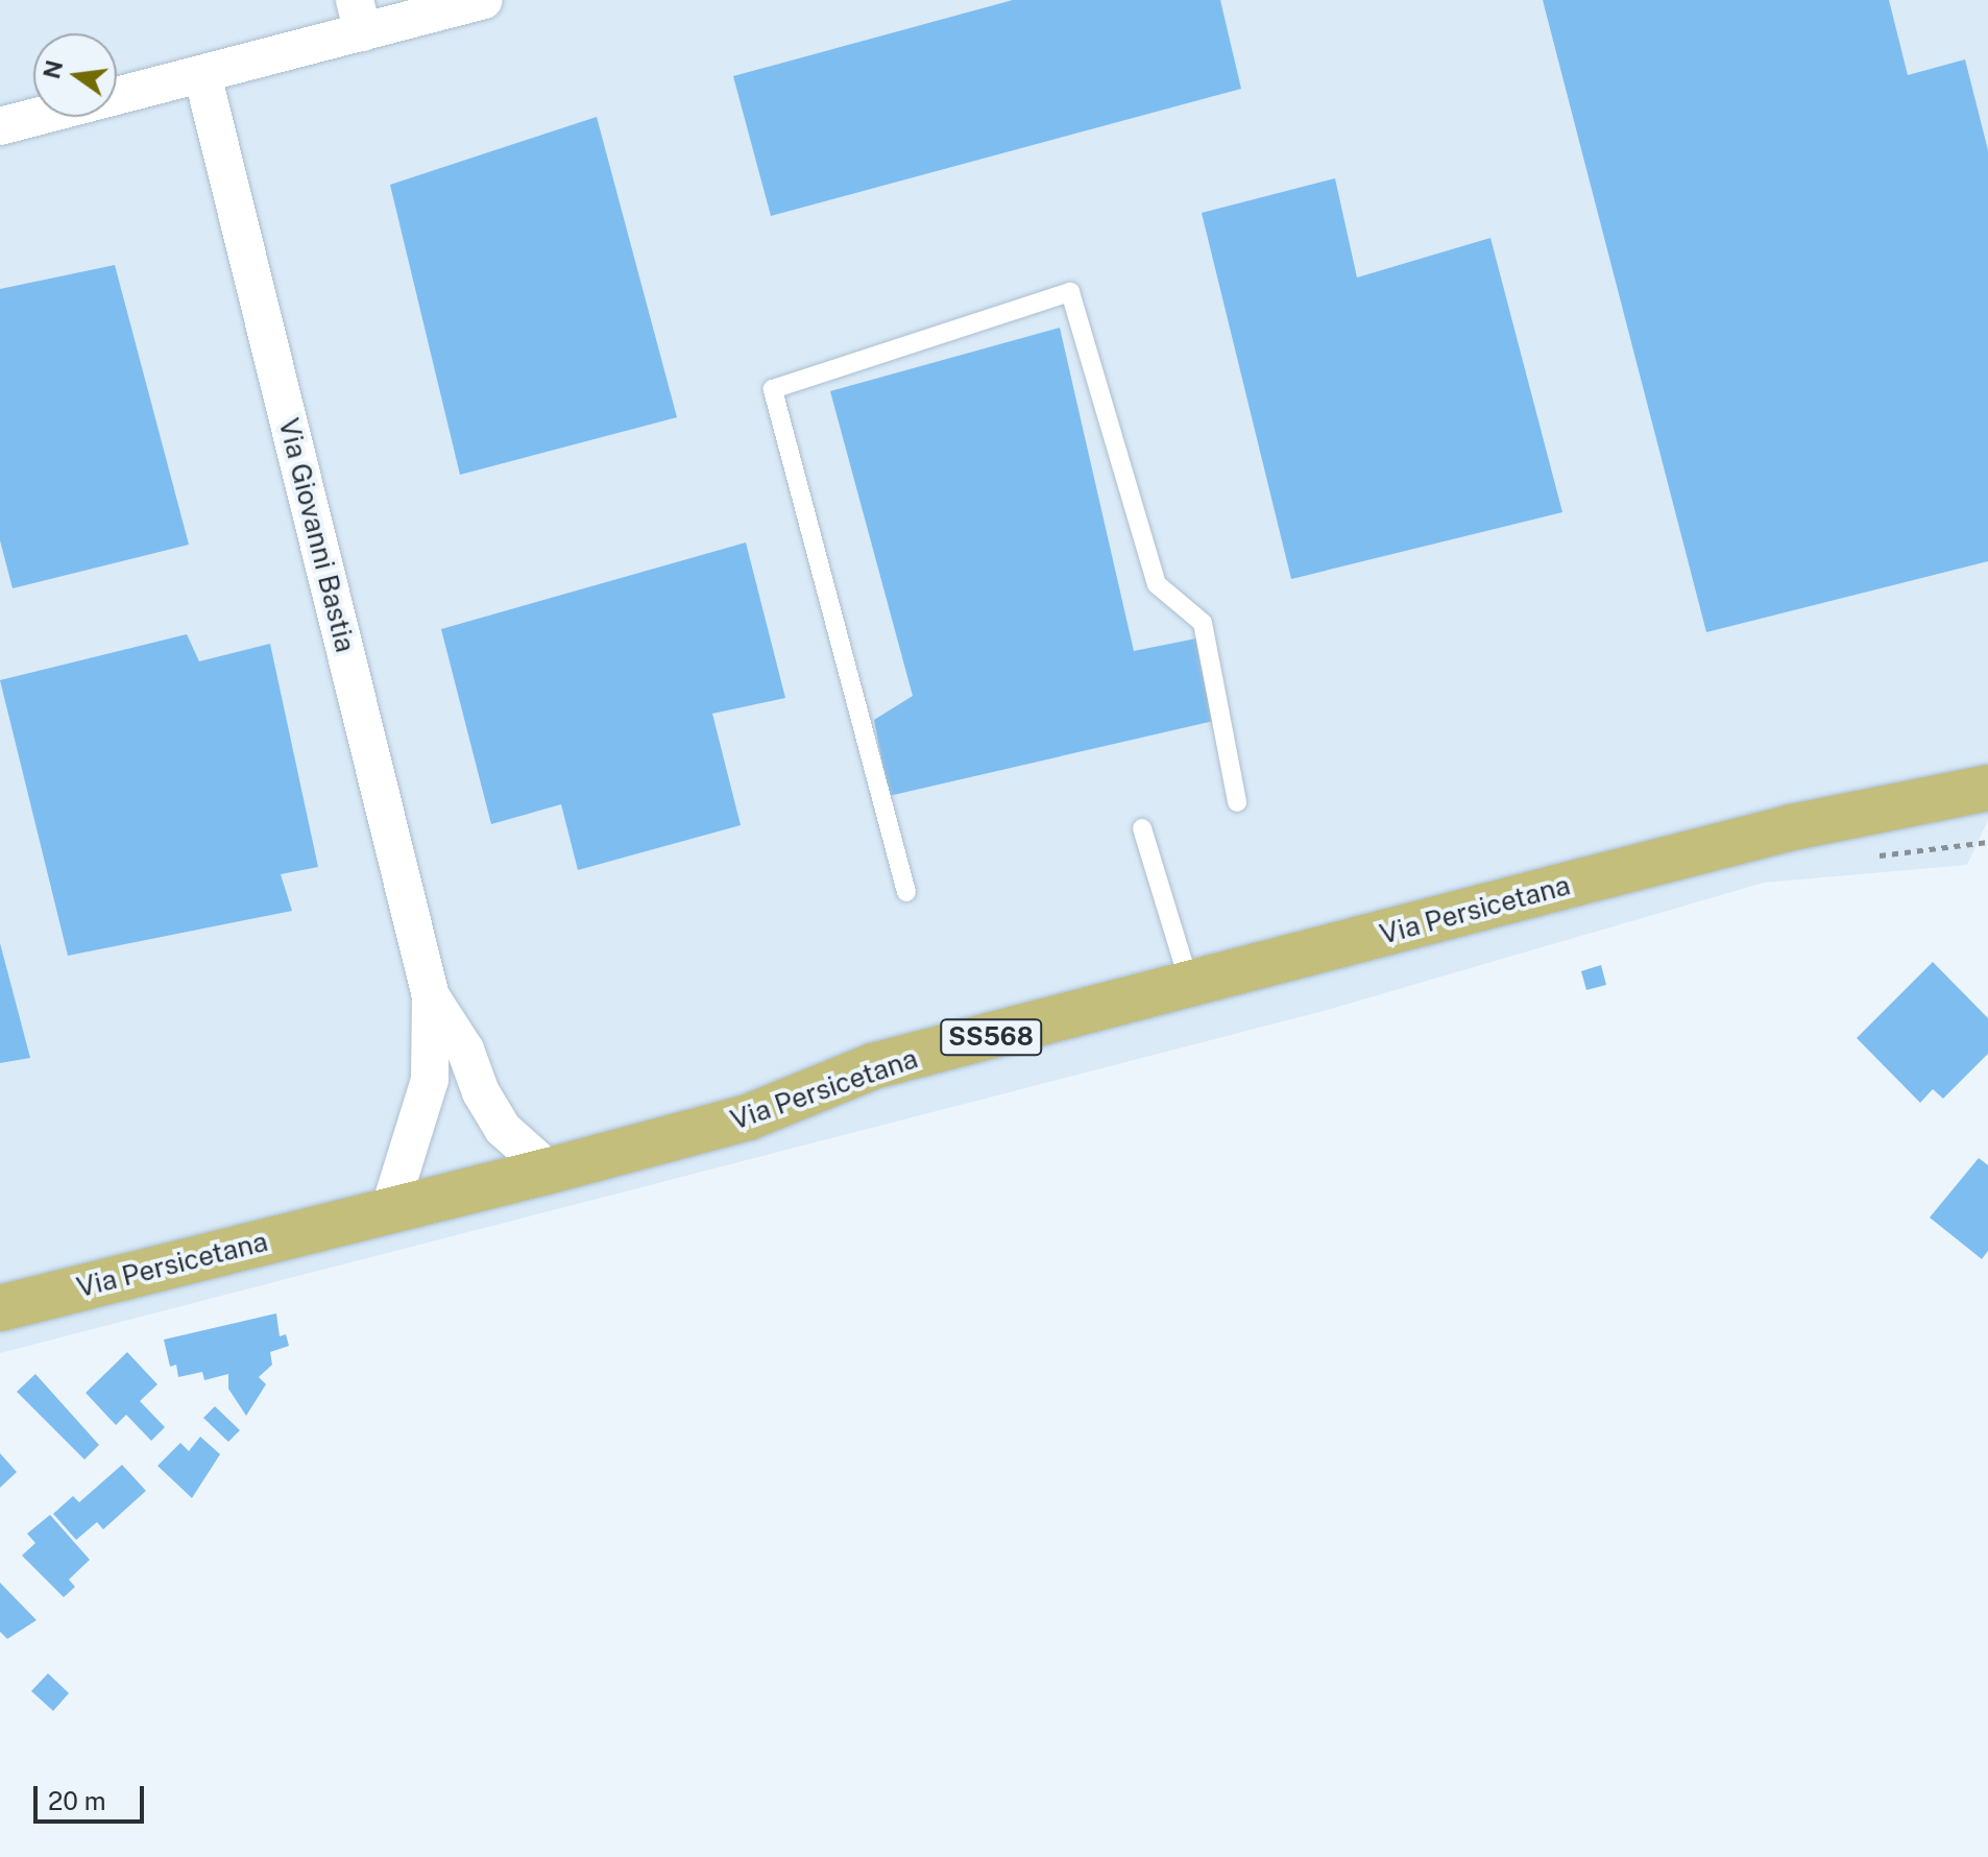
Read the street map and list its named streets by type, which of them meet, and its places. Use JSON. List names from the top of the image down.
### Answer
{
  "streets": {
    "main road": ["Via Persicetana", "SS568"],
    "street": ["Via Giovanni Bastia"]
  },
  "crossings": [
    ["Via Giovanni Bastia", "Via Persicetana"]
  ],
  "scale_bar": "20 m",
  "north": "left"
}
